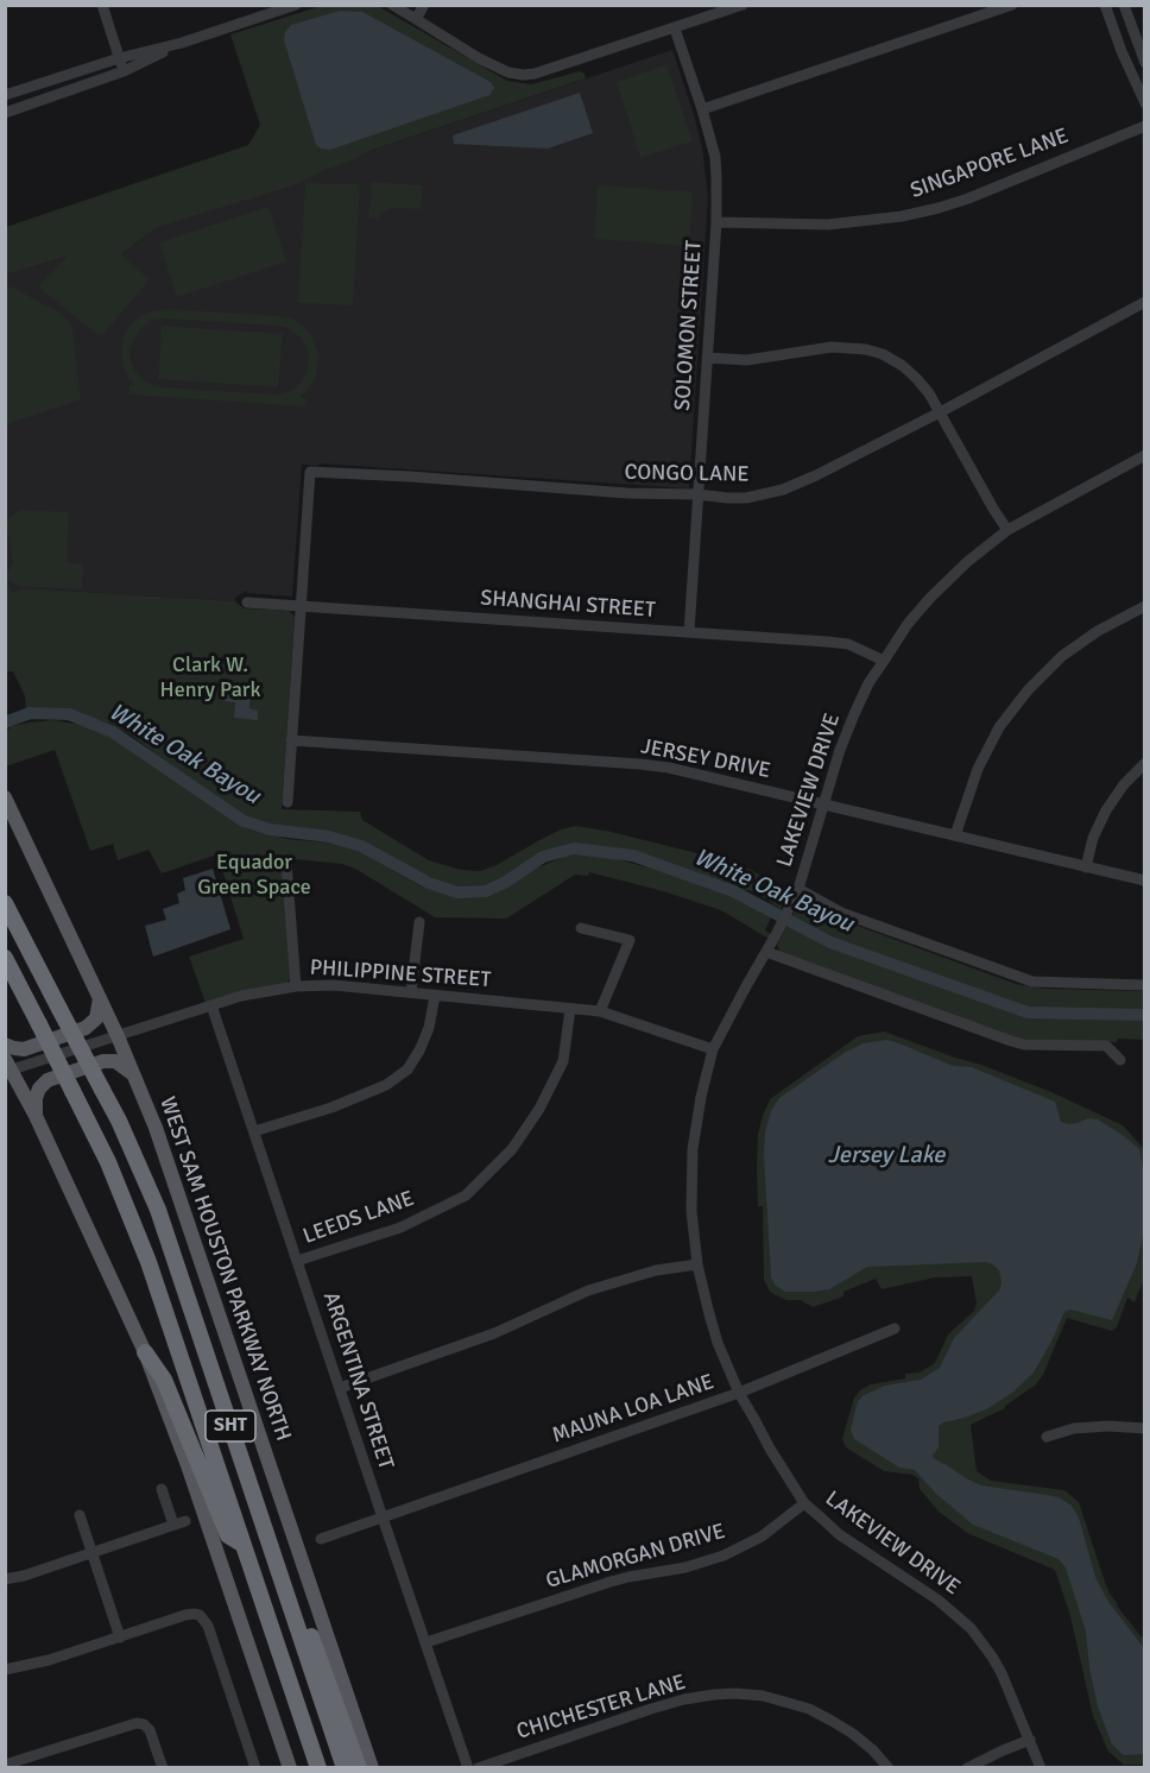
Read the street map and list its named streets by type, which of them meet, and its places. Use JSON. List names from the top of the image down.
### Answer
{
  "streets": {
    "highway": ["SHT"],
    "main road": ["WEST SAM HOUSTON PARKWAY NORTH"],
    "street": [
      "SINGAPORE LANE",
      "SOLOMON STREET",
      "CONGO LANE",
      "SHANGHAI STREET",
      "JERSEY DRIVE",
      "LAKEVIEW DRIVE",
      "PHILIPPINE STREET",
      "LEEDS LANE",
      "ARGENTINA STREET",
      "MAUNA LOA LANE",
      "GLAMORGAN DRIVE",
      "CHICHESTER LANE"
    ]
  },
  "crossings": [
    ["SINGAPORE LANE", "SOLOMON STREET"],
    ["SOLOMON STREET", "CONGO LANE"],
    ["SOLOMON STREET", "SHANGHAI STREET"],
    ["CONGO LANE", "SHANGHAI STREET"],
    ["SHANGHAI STREET", "LAKEVIEW DRIVE"],
    ["JERSEY DRIVE", "LAKEVIEW DRIVE"],
    ["LAKEVIEW DRIVE", "PHILIPPINE STREET"],
    ["LAKEVIEW DRIVE", "MAUNA LOA LANE"],
    ["LAKEVIEW DRIVE", "GLAMORGAN DRIVE"],
    ["PHILIPPINE STREET", "LEEDS LANE"],
    ["PHILIPPINE STREET", "WEST SAM HOUSTON PARKWAY NORTH"],
    ["PHILIPPINE STREET", "ARGENTINA STREET"],
    ["LEEDS LANE", "ARGENTINA STREET"],
    ["ARGENTINA STREET", "MAUNA LOA LANE"],
    ["ARGENTINA STREET", "GLAMORGAN DRIVE"]
  ],
  "water": ["White Oak Bayou", "Jersey Lake"],
  "parks": ["Clark W. Henry Park", "Equador Green Space"]
}
